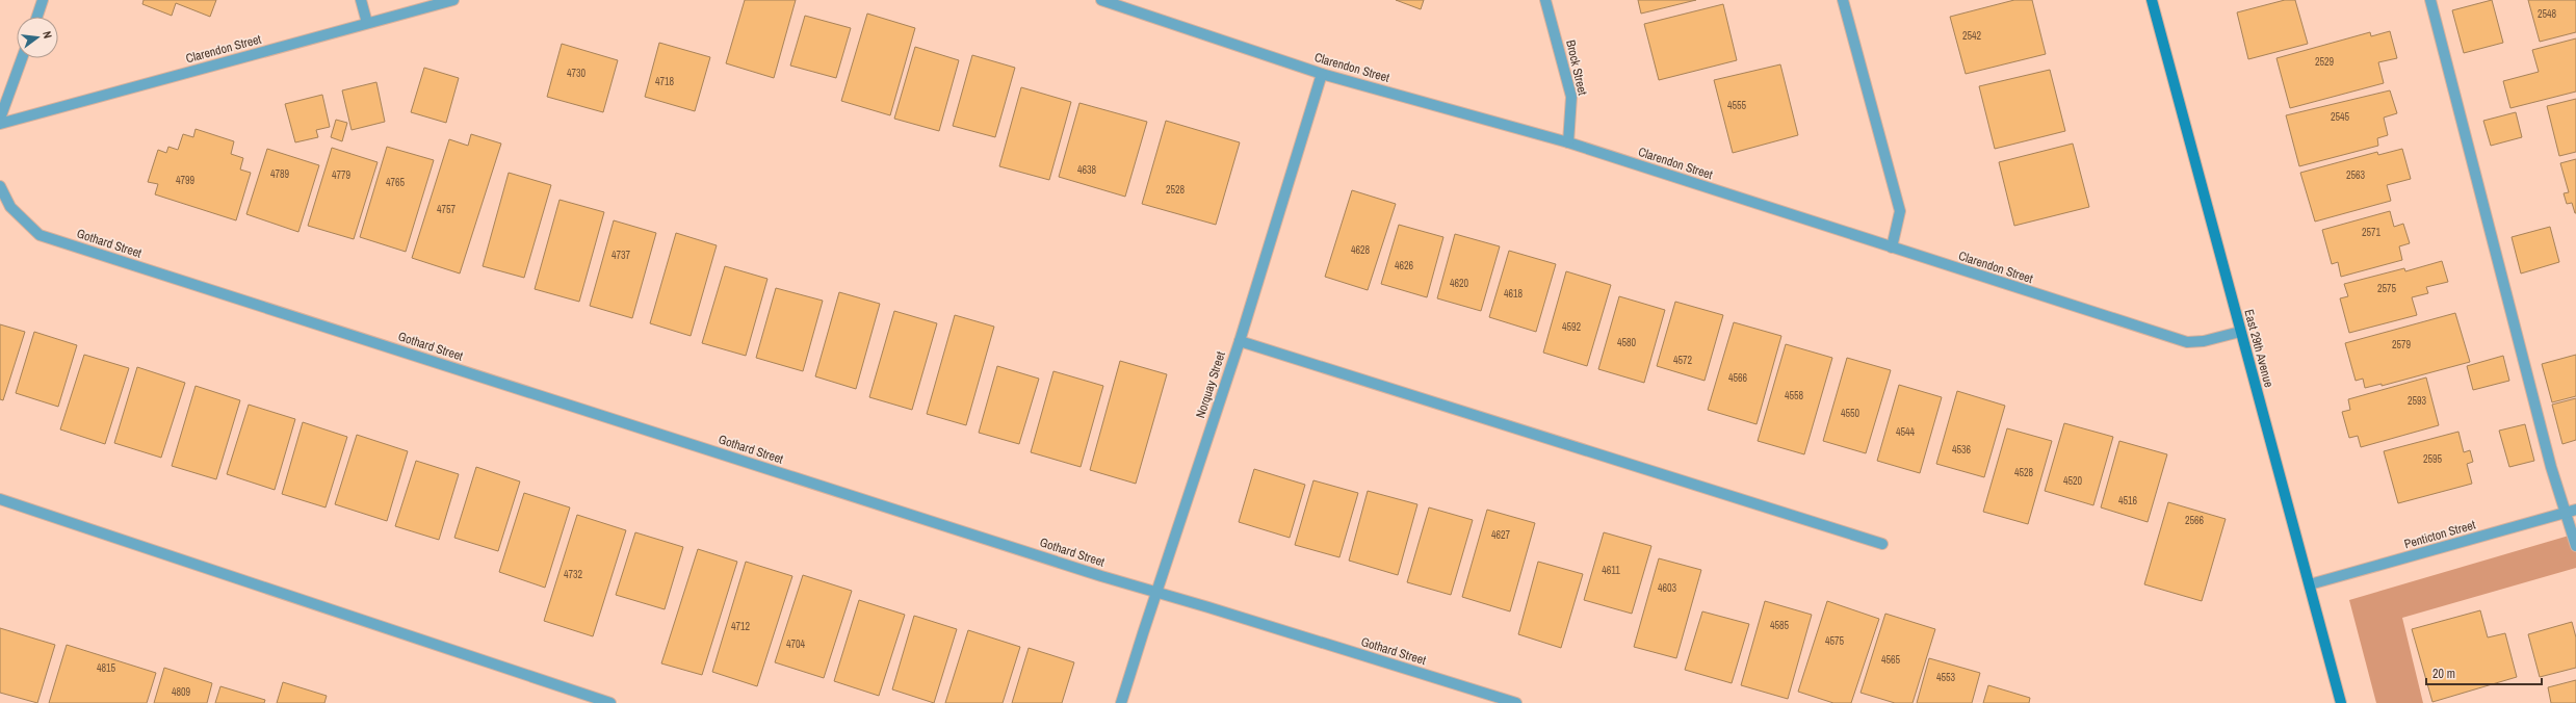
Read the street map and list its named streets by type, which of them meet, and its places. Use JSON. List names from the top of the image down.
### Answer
{
  "streets": {
    "street": [
      "Clarendon Street",
      "Brock Street",
      "Gothard Street",
      "East 29th Avenue",
      "Norquay Street",
      "Penticton Street"
    ]
  },
  "crossings": [
    ["Clarendon Street", "Brock Street"],
    ["Clarendon Street", "East 29th Avenue"],
    ["Clarendon Street", "Norquay Street"],
    ["Gothard Street", "Norquay Street"],
    ["East 29th Avenue", "Penticton Street"]
  ],
  "house_numbers": [
    "2548",
    "2542",
    "2529",
    "4730",
    "4718",
    "4555",
    "2545",
    "4638",
    "4789",
    "4779",
    "2563",
    "4799",
    "4765",
    "2528",
    "4757",
    "2571",
    "4628",
    "4737",
    "4626",
    "4620",
    "2575",
    "4618",
    "4592",
    "4580",
    "2579",
    "4572",
    "4566",
    "4558",
    "2593",
    "4550",
    "4544",
    "4536",
    "2595",
    "4528",
    "4520",
    "4516",
    "2566",
    "4627",
    "4611",
    "4732",
    "4603",
    "4585",
    "4712",
    "4575",
    "4704",
    "4565",
    "4815",
    "4553",
    "4809"
  ],
  "scale_bar": "20 m",
  "north": "right"
}
